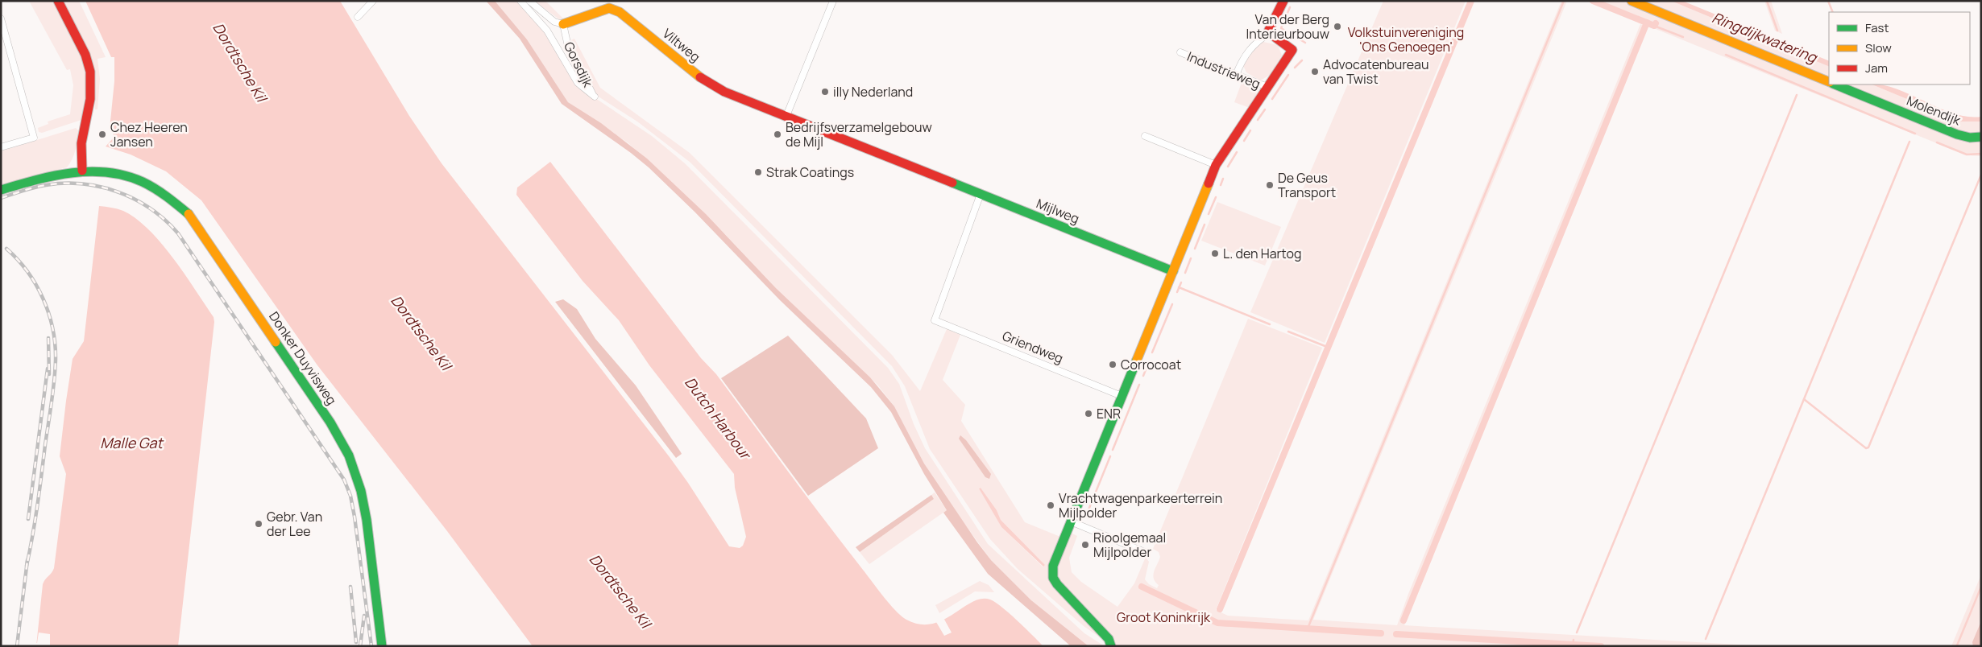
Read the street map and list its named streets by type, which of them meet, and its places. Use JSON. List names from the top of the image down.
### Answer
{
  "streets": {
    "street": [
      "Viltweg",
      "Gorsdijk",
      "Industrieweg",
      "Molendijk",
      "Mijlweg",
      "Griendweg",
      "Donker Duyvisweg"
    ]
  },
  "crossings": [
    ["Viltweg", "Gorsdijk"],
    ["Viltweg", "Mijlweg"],
    ["Mijlweg", "Griendweg"]
  ],
  "water": [
    "Ringdijkwatering",
    "Dordtsche Kil",
    "Dutch Harbour",
    "Malle Gat"
  ],
  "parks": ["Volkstuinvereniging 'Ons Genoegen'", "Groot Koninkrijk"],
  "places": [
    "Van der Berg Interieurbouw",
    "Advocatenbureau van Twist",
    "illy Nederland",
    "Chez Heeren Jansen",
    "Bedrijfsverzamelgebouw de Mijl",
    "Strak Coatings",
    "De Geus Transport",
    "L. den Hartog",
    "Corrocoat",
    "ENR",
    "Vrachtwagenparkeerterrein Mijlpolder",
    "Gebr. Van der Lee",
    "Rioolgemaal Mijlpolder"
  ],
  "legend": ["Fast", "Slow", "Jam"]
}
